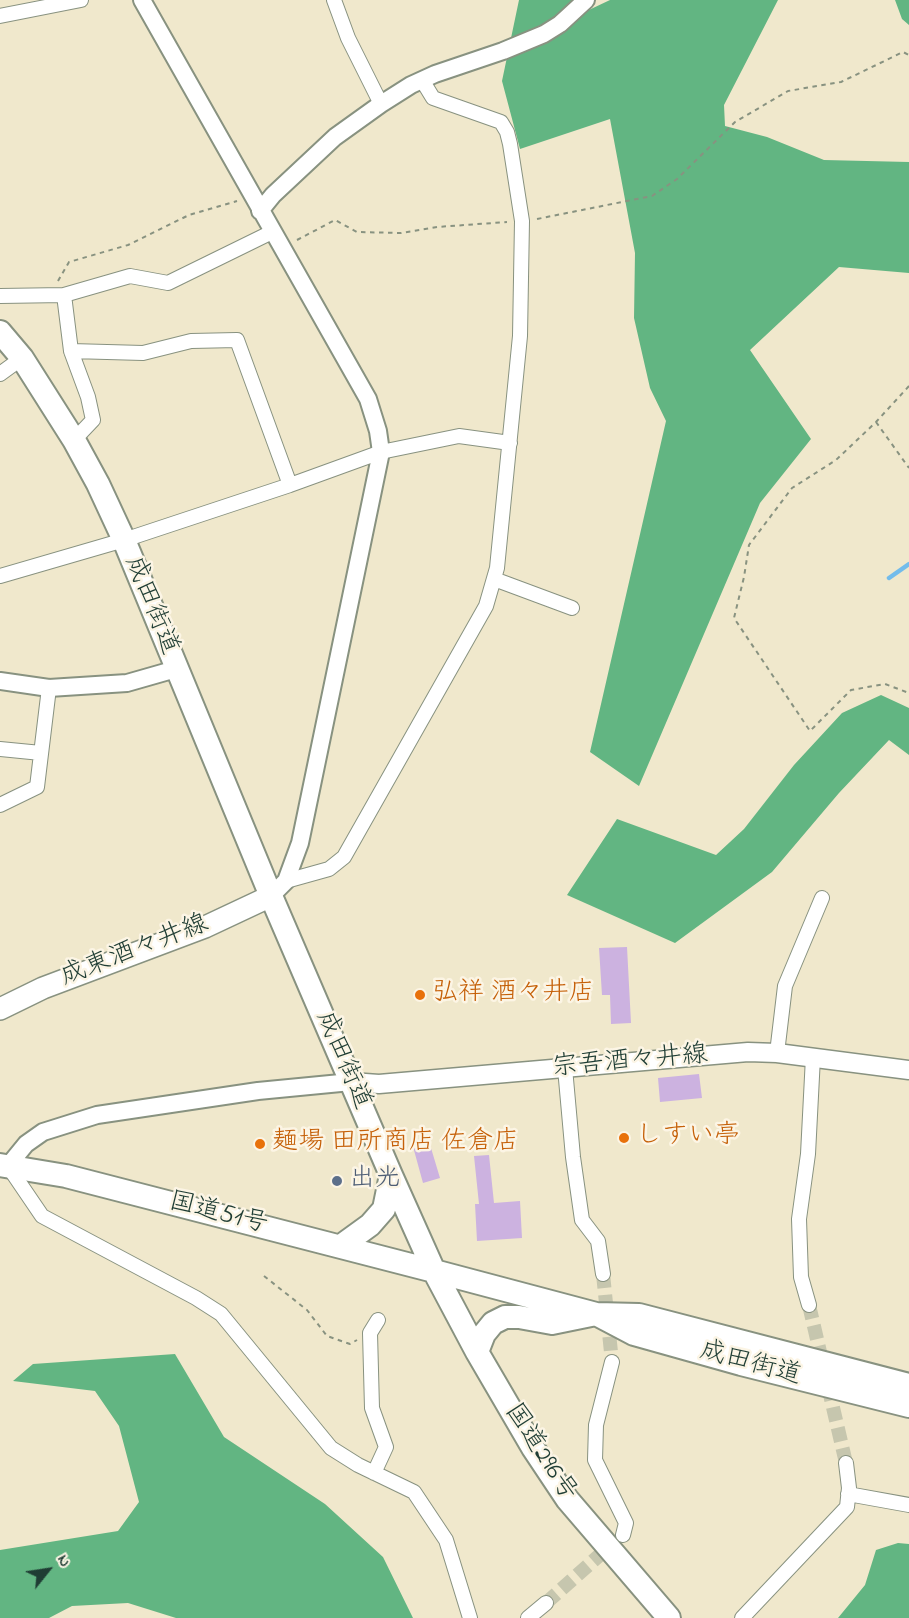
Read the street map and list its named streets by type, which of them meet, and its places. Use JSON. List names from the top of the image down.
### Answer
{
  "streets": {
    "highway": ["成田街道", "国道51号", "国道296号"],
    "main road": ["成東酒々井線", "宗吾酒々井線"]
  },
  "crossings": [
    ["成田街道", "成東酒々井線"],
    ["成田街道", "宗吾酒々井線"],
    ["成田街道", "国道51号"],
    ["成田街道", "国道296号"],
    ["国道51号", "国道296号"]
  ],
  "places": [
    "弘祥 酒々井店",
    "しすい亭",
    "麺場 田所商店 佐倉店",
    "出光"
  ],
  "north": "top right"
}
